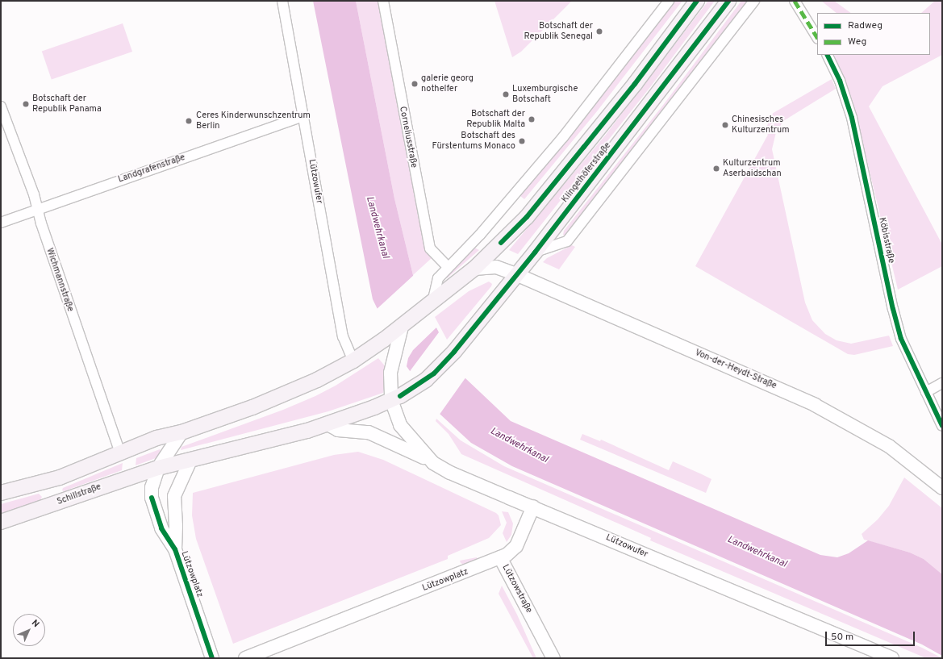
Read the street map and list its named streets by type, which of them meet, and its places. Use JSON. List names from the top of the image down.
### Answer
{
  "streets": {
    "main road": [
      "Klingelhöferstraße",
      "Lützowufer",
      "Von-der-Heydt-Straße",
      "Schillstraße",
      "Lützowplatz",
      "Lützowstraße"
    ],
    "street": [
      "Corneliusstraße",
      "Landgrafenstraße",
      "Köbisstraße",
      "Wichmannstraße"
    ]
  },
  "crossings": [
    ["Landgrafenstraße", "Lützowufer"],
    ["Landgrafenstraße", "Wichmannstraße"],
    ["Klingelhöferstraße", "Lützowufer"],
    ["Klingelhöferstraße", "Von-der-Heydt-Straße"],
    ["Lützowufer", "Lützowstraße"],
    ["Schillstraße", "Lützowplatz"],
    ["Lützowplatz", "Lützowstraße"]
  ],
  "water": ["Landwehrkanal"],
  "places": [
    "Botschaft der Republik Senegal",
    "galerie georg nothelfer",
    "Luxemburgische Botschaft",
    "Botschaft der Republik Panama",
    "Botschaft der Republik Malta",
    "Ceres Kinderwunschzentrum Berlin",
    "Chinesisches Kulturzentrum",
    "Botschaft des Fürstentums Monaco",
    "Kulturzentrum Aserbaidschan"
  ],
  "legend": ["Radweg", "Weg"],
  "scale_bar": "50 m",
  "north": "top right"
}
